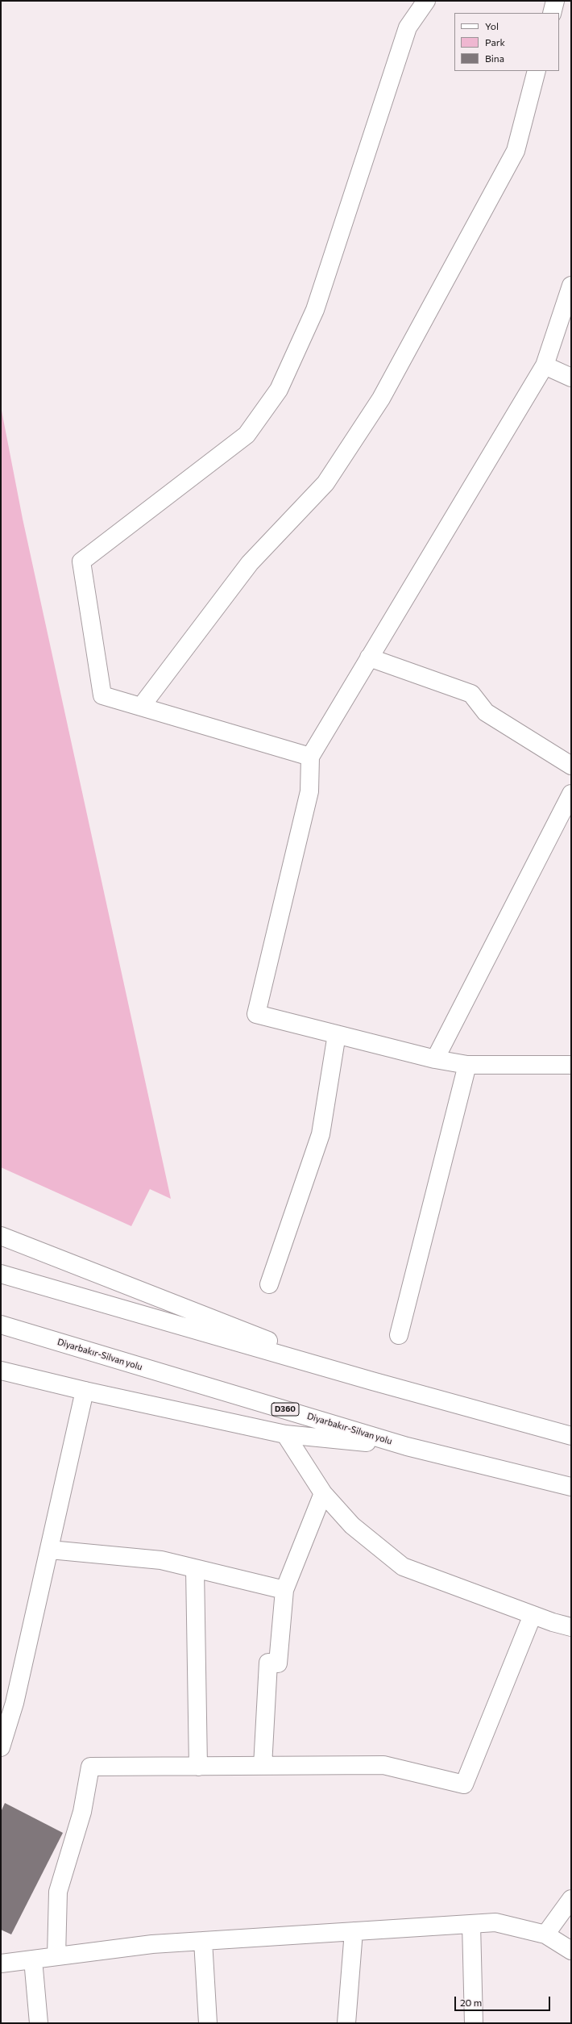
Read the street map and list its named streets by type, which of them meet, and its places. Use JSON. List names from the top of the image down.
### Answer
{
  "streets": {
    "main road": ["Diyarbakır-Silvan yolu", "D360"]
  },
  "legend": ["Yol", "Park", "Bina"],
  "scale_bar": "20 m"
}
